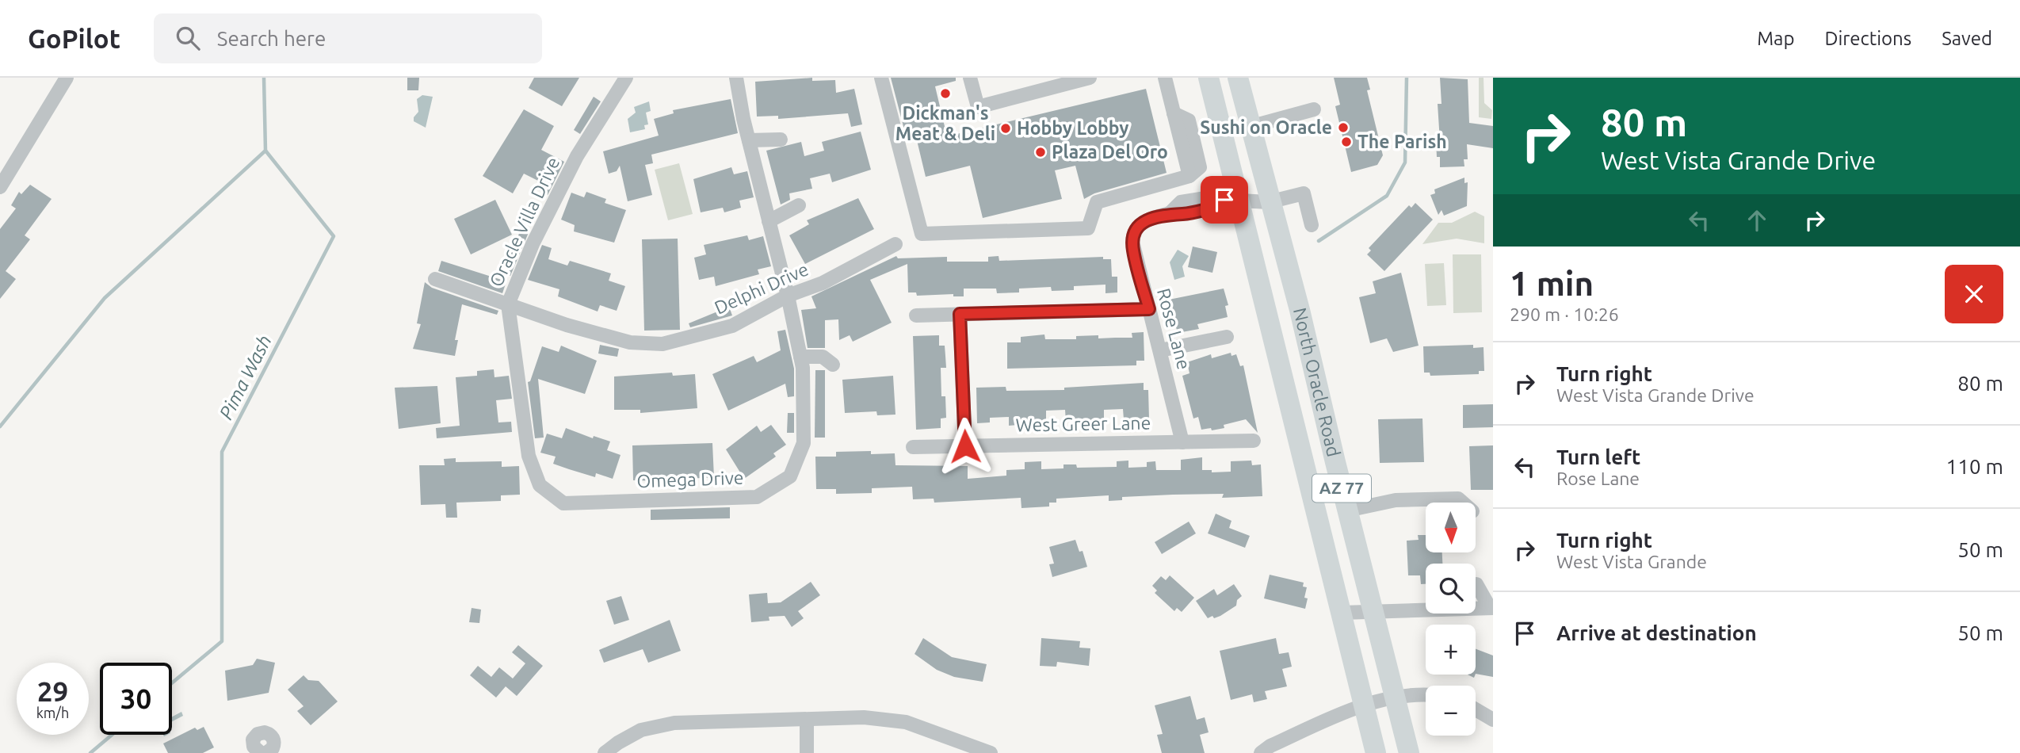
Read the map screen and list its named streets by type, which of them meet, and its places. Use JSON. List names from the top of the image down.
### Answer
{
  "streets": {
    "highway": ["North Oracle Road", "AZ 77"],
    "street": [
      "Oracle Villa Drive",
      "Delphi Drive",
      "Rose Lane",
      "West Greer Lane",
      "Omega Drive"
    ]
  },
  "crossings": [
    ["Oracle Villa Drive", "Delphi Drive"],
    ["Oracle Villa Drive", "Omega Drive"],
    ["Delphi Drive", "Omega Drive"],
    ["Rose Lane", "North Oracle Road"],
    ["Rose Lane", "West Greer Lane"]
  ],
  "water": ["Pima Wash"],
  "places": [
    "Dickman's Meat & Deli",
    "Sushi on Oracle",
    "Hobby Lobby",
    "The Parish",
    "Plaza Del Oro"
  ],
  "north": "bottom",
  "page": {
    "header": "GoPilot",
    "search": "Search here",
    "nav": ["Map", "Directions", "Saved"],
    "turn": ["80 m", "West Vista Grande Drive"],
    "heading": ["1 min", "290 m · 10:26"],
    "list": [
      {
        "name": "Turn right",
        "note": "West Vista Grande Drive",
        "value": "80 m"
      },
      {
        "name": "Turn left",
        "note": "Rose Lane",
        "value": "110 m"
      },
      {
        "name": "Turn right",
        "note": "West Vista Grande",
        "value": "50 m"
      },
      {
        "name": "Arrive at destination",
        "value": "50 m"
      }
    ],
    "map_buttons": ["+", "−"],
    "speed": "29 km/h",
    "limit": "30"
  }
}
